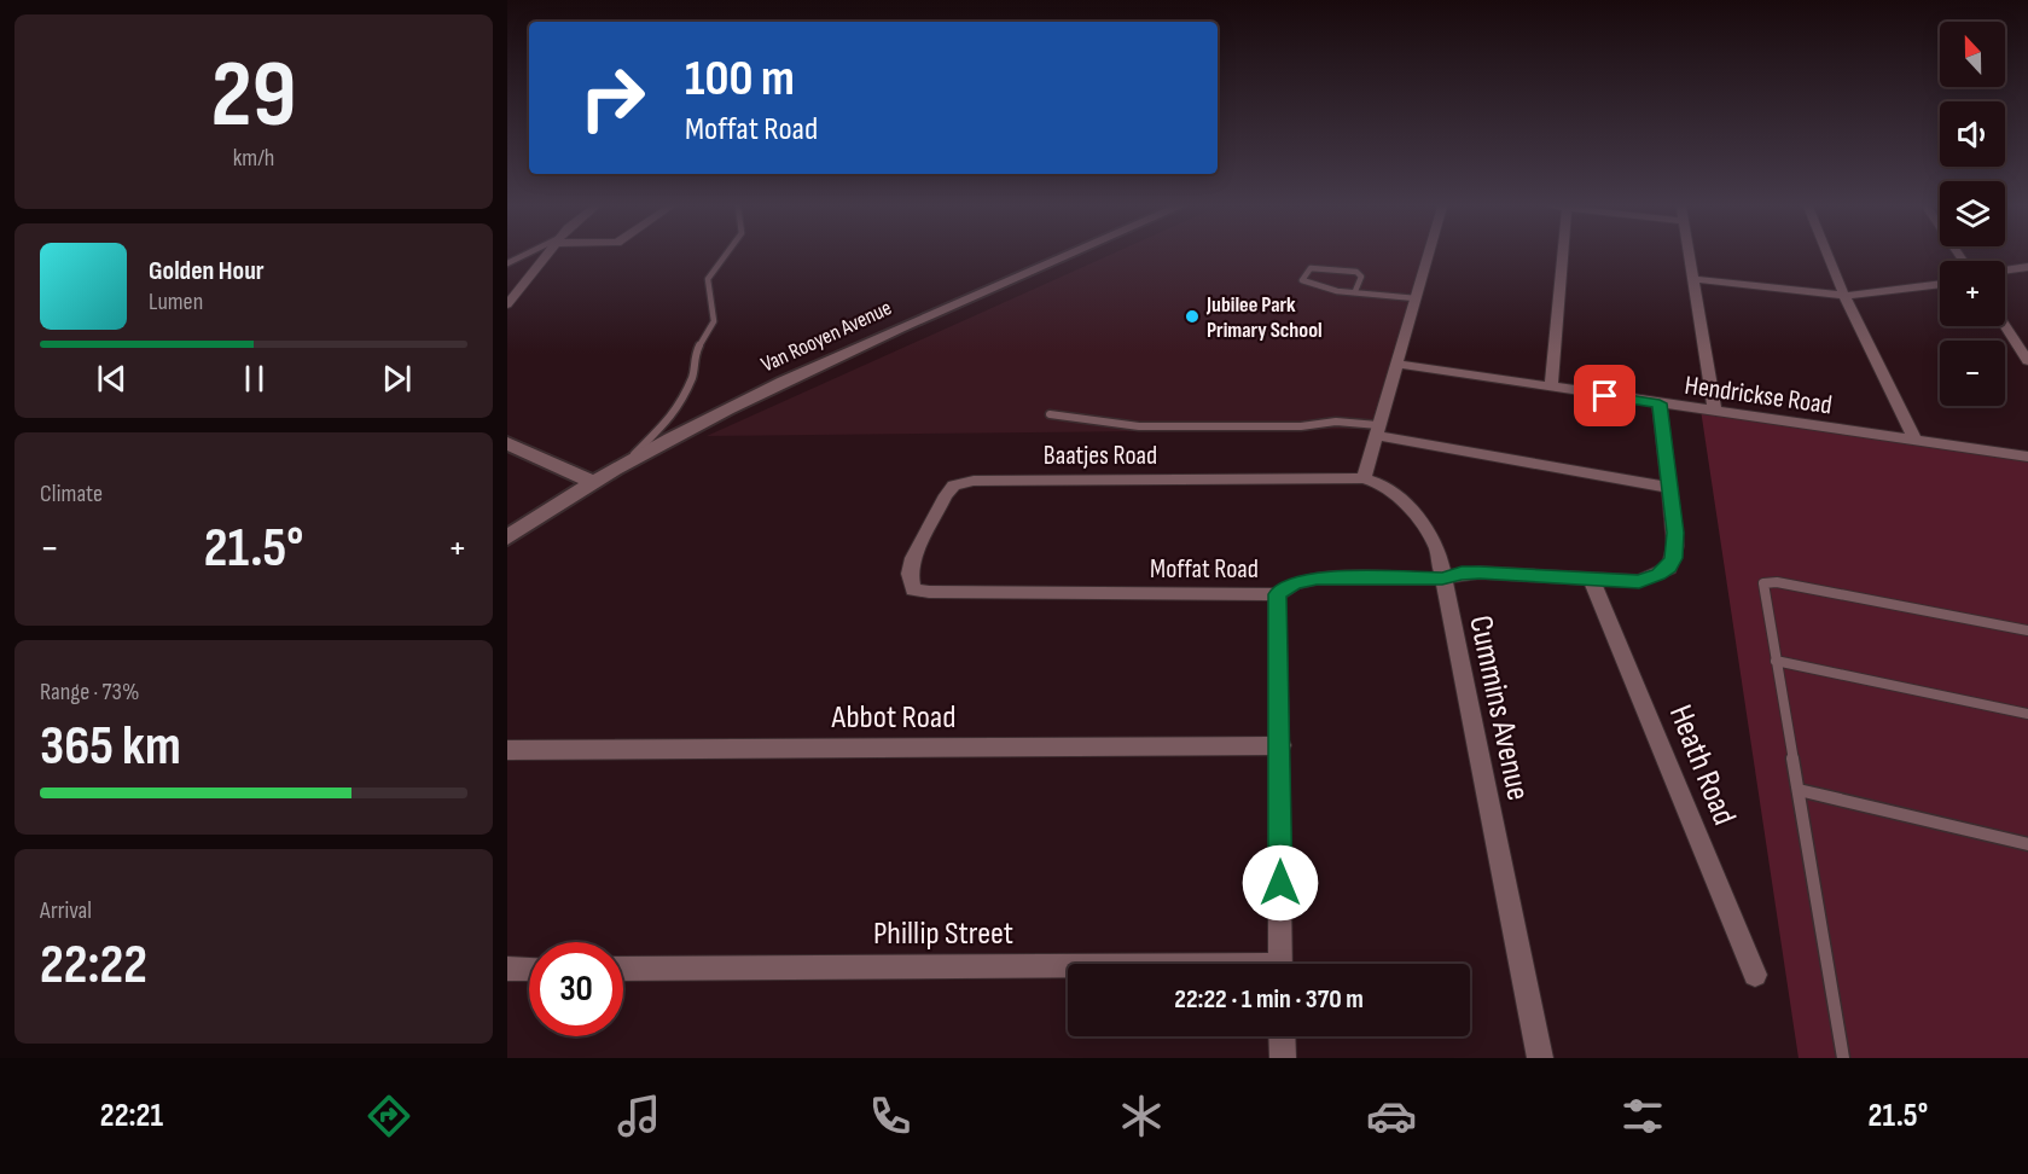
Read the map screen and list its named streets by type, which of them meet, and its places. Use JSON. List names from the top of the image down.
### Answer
{
  "streets": {
    "street": [
      "Van Rooyen Avenue",
      "Hendrickse Road",
      "Baatjes Road",
      "Moffat Road",
      "Cummins Avenue",
      "Abbot Road",
      "Heath Road",
      "Phillip Street"
    ]
  },
  "crossings": [
    ["Hendrickse Road", "Moffat Road"],
    ["Baatjes Road", "Moffat Road"],
    ["Baatjes Road", "Cummins Avenue"],
    ["Moffat Road", "Cummins Avenue"],
    ["Moffat Road", "Heath Road"]
  ],
  "places": ["Jubilee Park Primary School"],
  "north": "top",
  "page": {
    "tile": [
      ["29", "km/h"],
      "Climate",
      ["Range · 73%", "365 km"],
      ["Arrival", "22:22"]
    ],
    "map_buttons": ["+", "−"],
    "turn": ["100 m", "Moffat Road"],
    "song": ["Golden Hour", "Lumen"],
    "heat": ["−", "21.5°", "+"],
    "limit": "30",
    "trip": "22:22 · 1 min · 370 m",
    "tabs": ["22:21", "21.5°"]
  }
}
